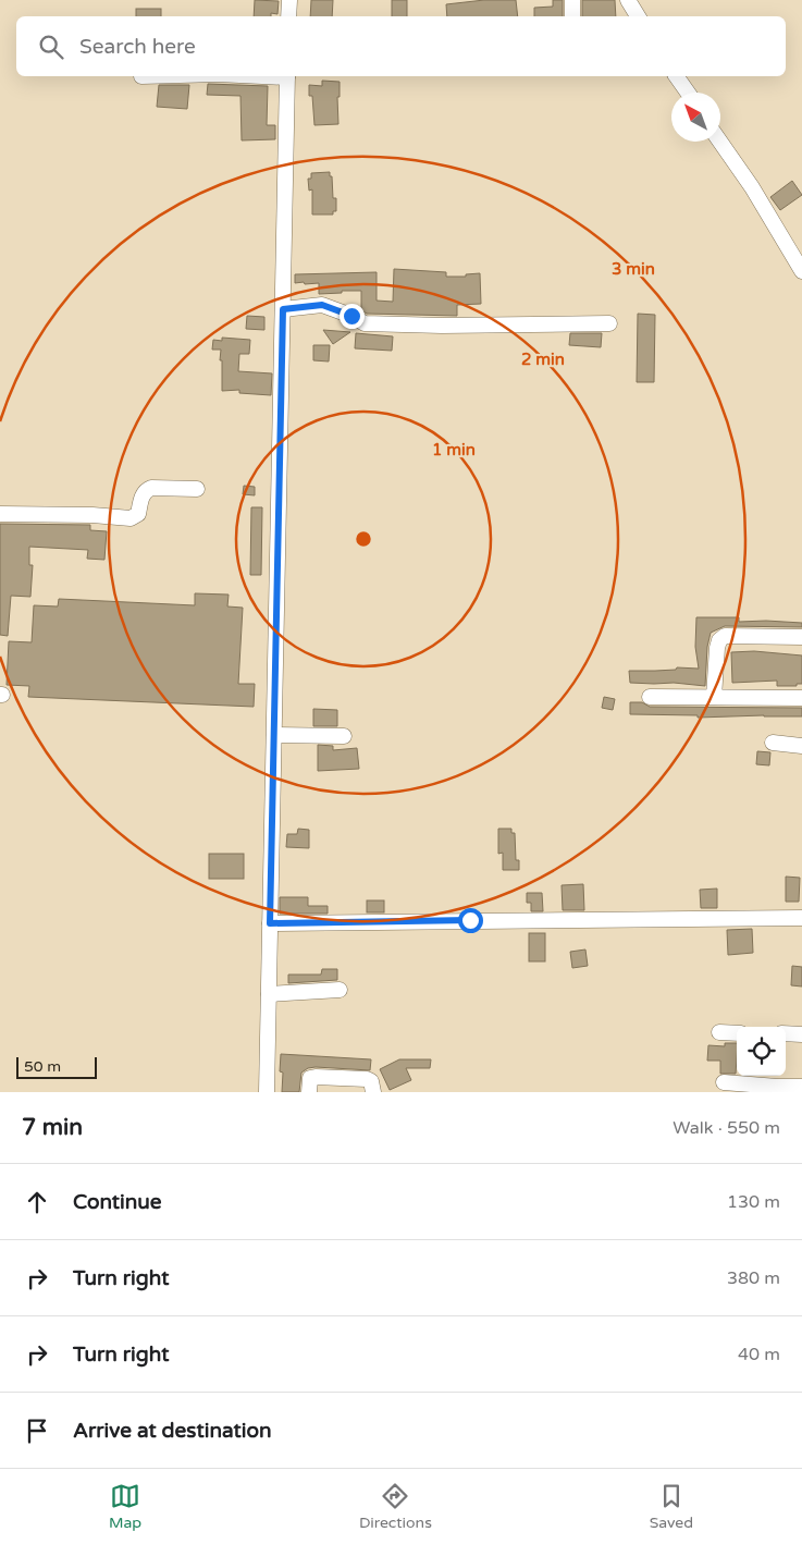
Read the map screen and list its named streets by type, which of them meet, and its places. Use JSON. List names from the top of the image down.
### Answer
{
  "scale_bar": "50 m",
  "north": "top left",
  "page": {
    "search": "Search here",
    "scale": "50 m",
    "heading": ["7 min", "Walk · 550 m"],
    "list": [
      ["Continue", "130 m"],
      ["Turn right", "380 m"],
      ["Turn right", "40 m"],
      "Arrive at destination"
    ],
    "nav": ["Map", "Directions", "Saved"]
  },
  "rings": ["3 min", "2 min", "1 min"]
}
